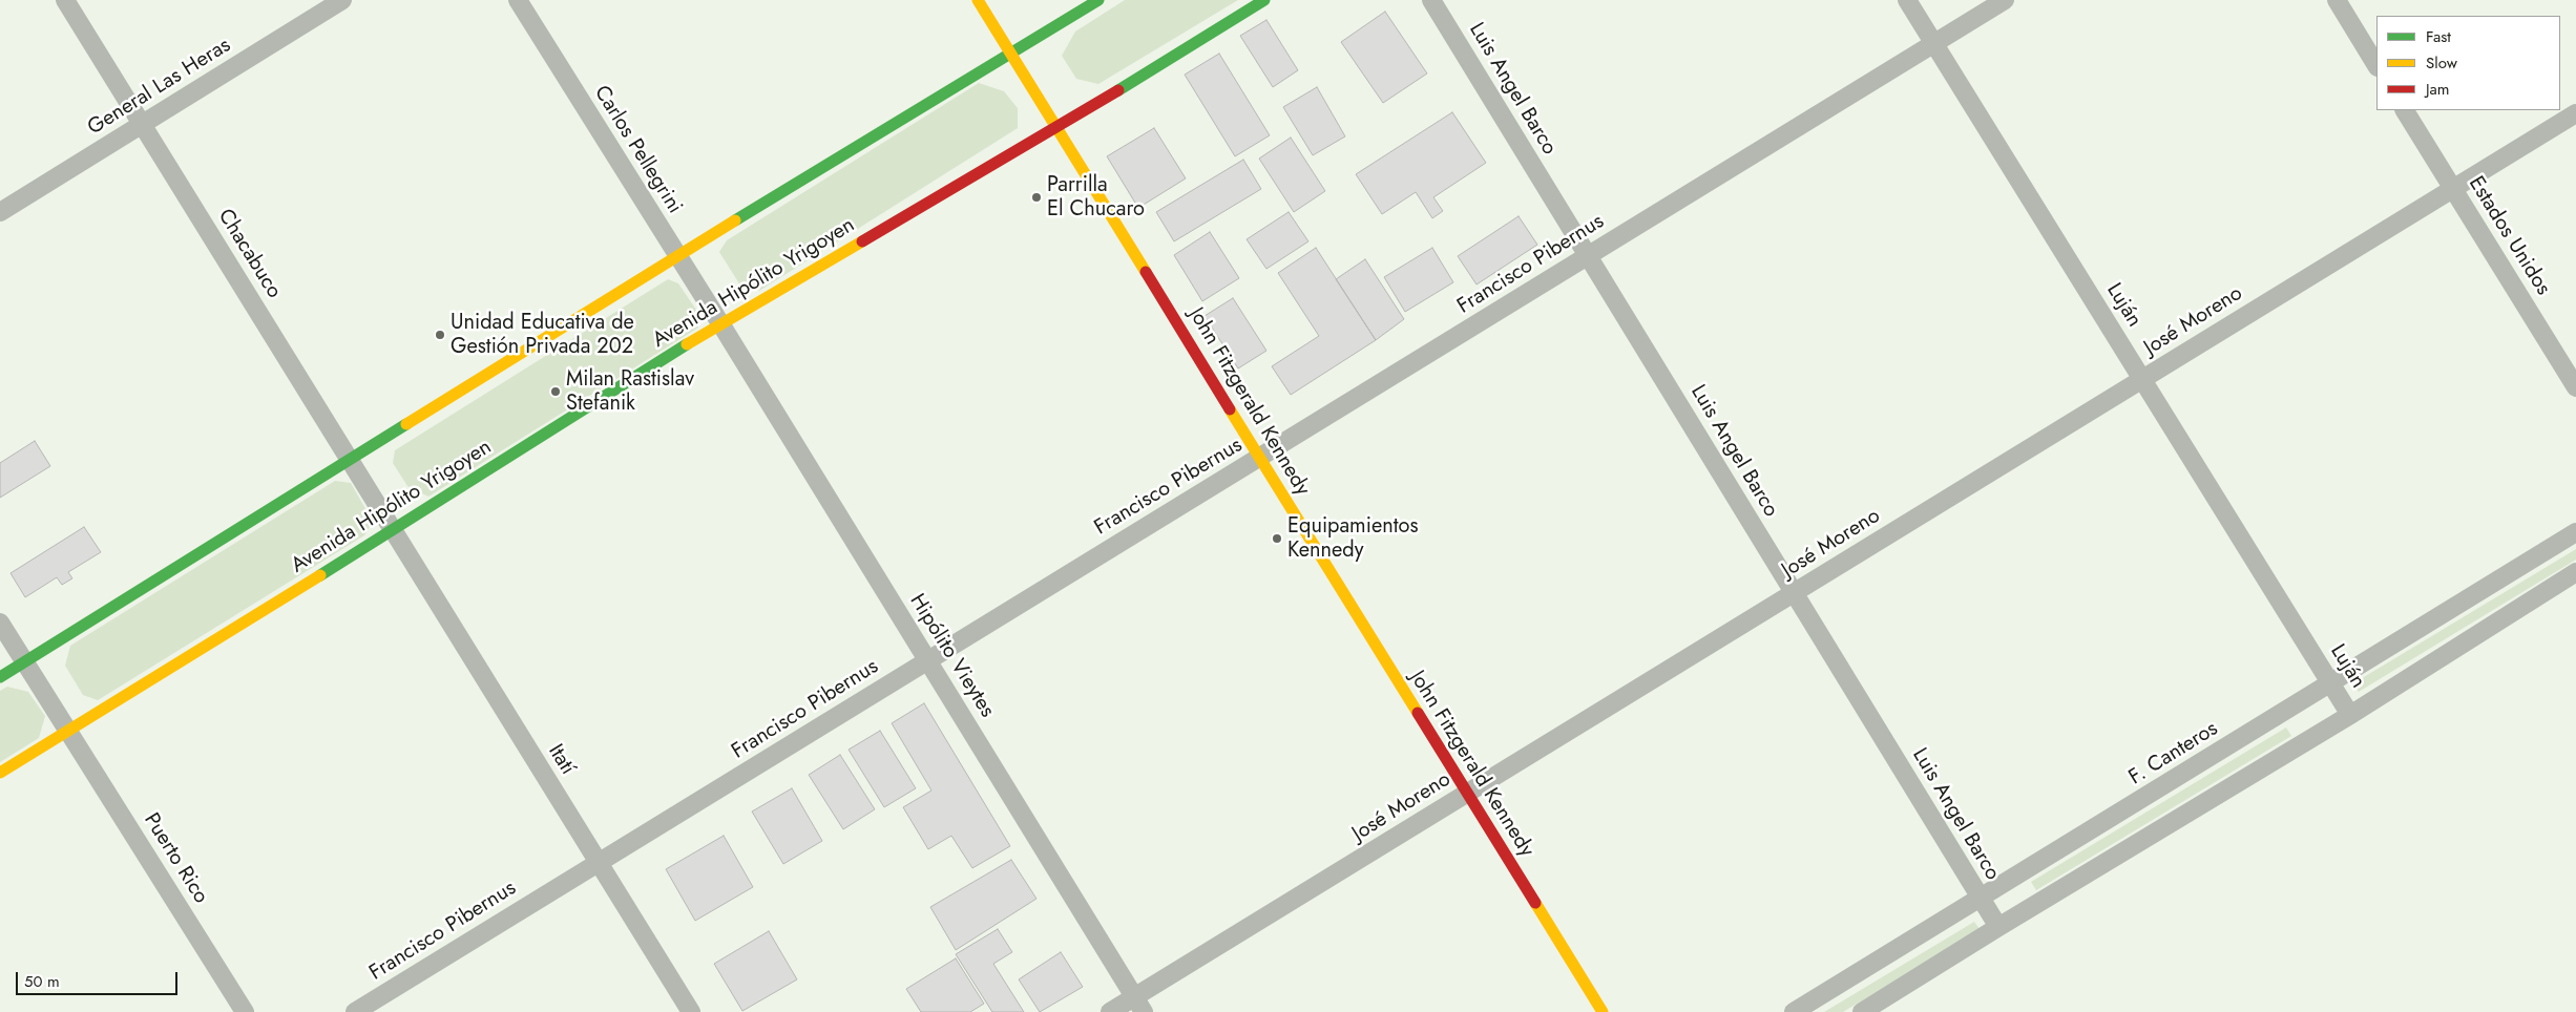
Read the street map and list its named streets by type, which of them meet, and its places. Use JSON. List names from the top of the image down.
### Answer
{
  "streets": {
    "main road": ["Avenida Hipólito Yrigoyen", "John Fitzgerald Kennedy"],
    "street": [
      "General Las Heras",
      "Luis Angel Barco",
      "Carlos Pellegrini",
      "Estados Unidos",
      "Chacabuco",
      "Francisco Pibernus",
      "Luján",
      "José Moreno",
      "Hipólito Vieytes",
      "F. Canteros",
      "Itatí",
      "Puerto Rico"
    ]
  },
  "crossings": [
    ["General Las Heras", "Chacabuco"],
    ["Luis Angel Barco", "Francisco Pibernus"],
    ["Luis Angel Barco", "José Moreno"],
    ["Luis Angel Barco", "F. Canteros"],
    ["Carlos Pellegrini", "Avenida Hipólito Yrigoyen"],
    ["Carlos Pellegrini", "Hipólito Vieytes"],
    ["Estados Unidos", "José Moreno"],
    ["Chacabuco", "Avenida Hipólito Yrigoyen"],
    ["Chacabuco", "Itatí"],
    ["Francisco Pibernus", "Luján"],
    ["Francisco Pibernus", "John Fitzgerald Kennedy"],
    ["Francisco Pibernus", "Hipólito Vieytes"],
    ["Francisco Pibernus", "Itatí"],
    ["Avenida Hipólito Yrigoyen", "John Fitzgerald Kennedy"],
    ["Avenida Hipólito Yrigoyen", "Hipólito Vieytes"],
    ["Avenida Hipólito Yrigoyen", "Itatí"],
    ["Avenida Hipólito Yrigoyen", "Puerto Rico"],
    ["Luján", "José Moreno"],
    ["Luján", "F. Canteros"],
    ["José Moreno", "John Fitzgerald Kennedy"],
    ["José Moreno", "Hipólito Vieytes"]
  ],
  "places": [
    "Parrilla El Chucaro",
    "Unidad Educativa de Gestión Privada 202",
    "Milan Rastislav Stefanik",
    "Equipamientos Kennedy"
  ],
  "legend": ["Fast", "Slow", "Jam"],
  "scale_bar": "50 m"
}
